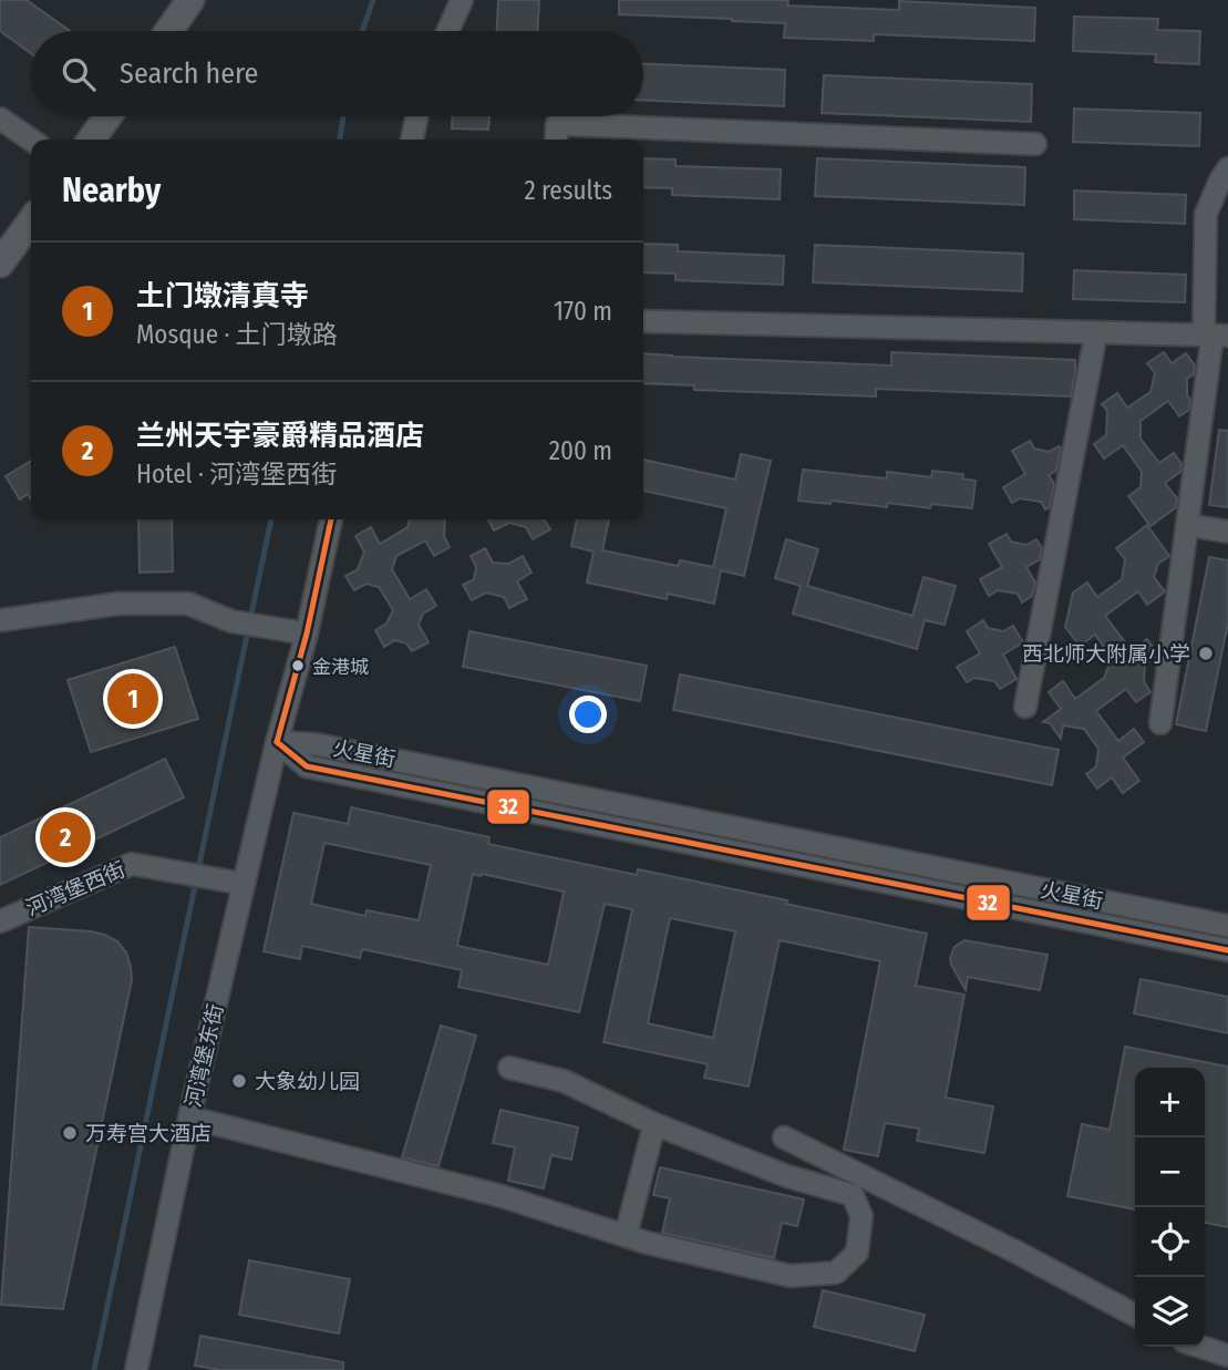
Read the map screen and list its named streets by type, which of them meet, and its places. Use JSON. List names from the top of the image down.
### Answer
{
  "streets": {
    "street": ["火星街", "河湾堡西街", "河湾堡东街"]
  },
  "crossings": [
    ["火星街", "河湾堡东街"],
    ["河湾堡西街", "河湾堡东街"]
  ],
  "places": [
    "西北师大附属小学",
    "金港城",
    "大象幼儿园",
    "万寿宫大酒店"
  ],
  "lines": ["transit line 32"],
  "page": {
    "search": "Search here",
    "heading": ["Nearby", "2 results"],
    "list": [
      {
        "mark": "1",
        "name": "土门墩清真寺",
        "note": "Mosque · 土门墩路",
        "value": "170 m"
      },
      {
        "mark": "2",
        "name": "兰州天宇豪爵精品酒店",
        "note": "Hotel · 河湾堡西街",
        "value": "200 m"
      }
    ],
    "pins": ["1", "2"],
    "map_buttons": ["+", "−"]
  }
}
